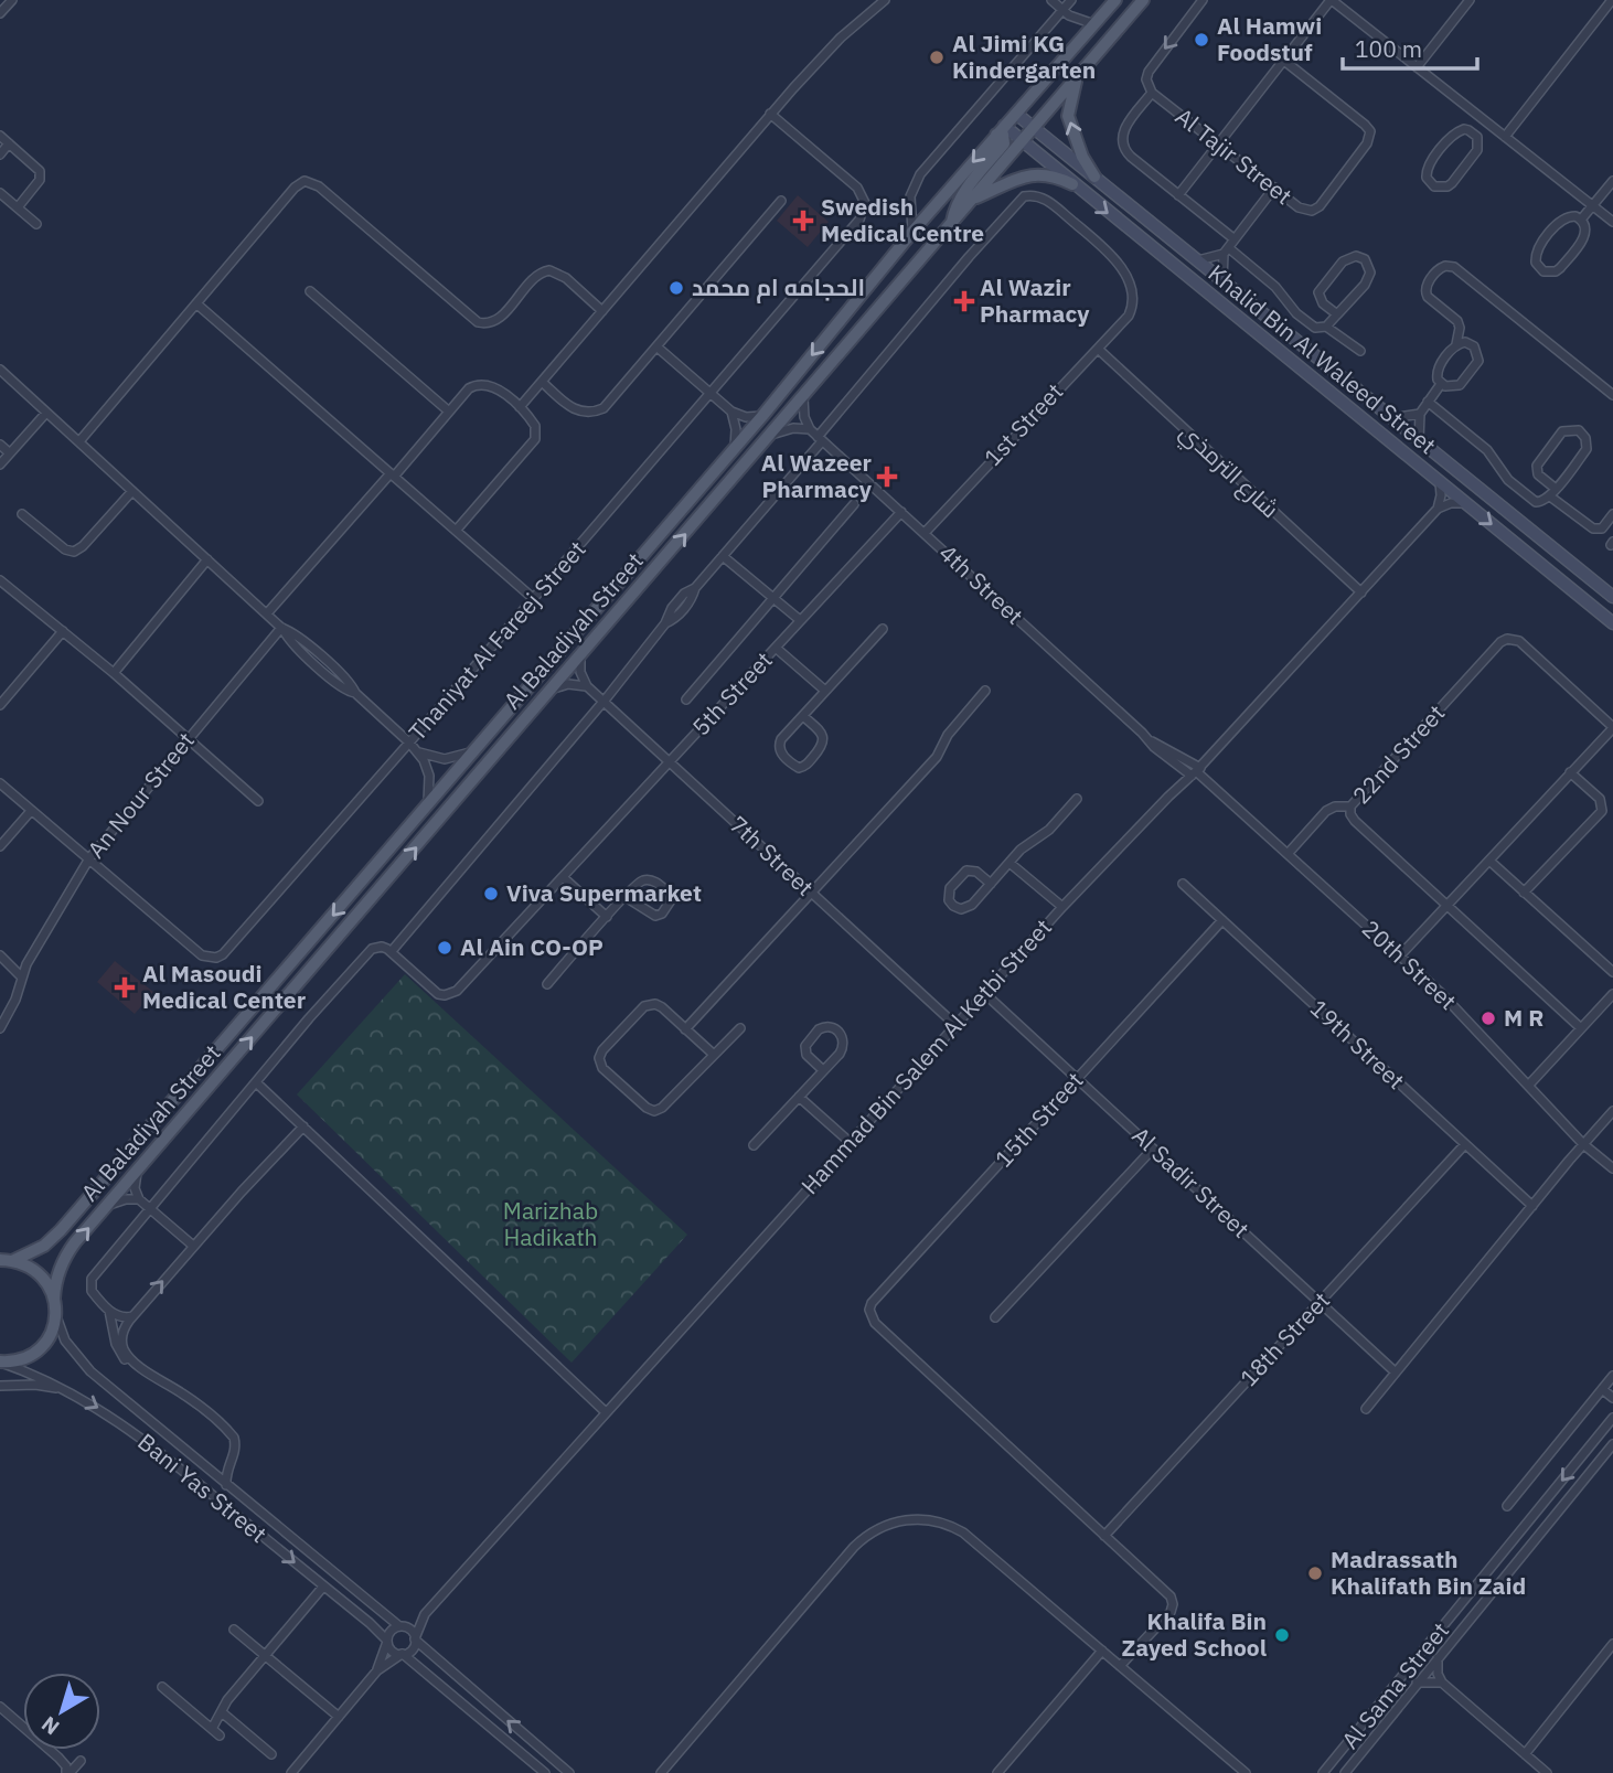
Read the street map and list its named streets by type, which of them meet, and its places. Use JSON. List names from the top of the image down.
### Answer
{
  "streets": {
    "main road": ["Al Baladiyah Street"],
    "street": [
      "Al Tajir Street",
      "Khalid Bin Al Waleed Street",
      "1st Street",
      "شارع الترمذي",
      "4th Street",
      "Thaniyat Al Fareej Street",
      "5th Street",
      "22nd Street",
      "An Nour Street",
      "7th Street",
      "20th Street",
      "19th Street",
      "Hammad Bin Salem Al Ketbi Street",
      "15th Street",
      "Al Sadir Street",
      "18th Street",
      "Bani Yas Street",
      "Al Sama Street"
    ]
  },
  "crossings": [
    ["Khalid Bin Al Waleed Street", "Al Baladiyah Street"],
    ["1st Street", "شارع الترمذي"],
    ["1st Street", "4th Street"],
    ["شارع الترمذي", "Hammad Bin Salem Al Ketbi Street"],
    ["4th Street", "5th Street"],
    ["4th Street", "20th Street"],
    ["4th Street", "Hammad Bin Salem Al Ketbi Street"],
    ["Thaniyat Al Fareej Street", "An Nour Street"],
    ["5th Street", "7th Street"],
    ["7th Street", "Hammad Bin Salem Al Ketbi Street"],
    ["20th Street", "Hammad Bin Salem Al Ketbi Street"],
    ["19th Street", "15th Street"],
    ["19th Street", "18th Street"],
    ["Hammad Bin Salem Al Ketbi Street", "Al Sadir Street"],
    ["Hammad Bin Salem Al Ketbi Street", "Bani Yas Street"],
    ["15th Street", "Al Sadir Street"],
    ["15th Street", "18th Street"],
    ["Al Sadir Street", "18th Street"]
  ],
  "parks": ["Marizhab Hadikath"],
  "places": {
    "other": [
      "Al Hamwi Foodstuf",
      "Al Jimi KG Kindergarten",
      "الحجامه ام محمد",
      "Viva Supermarket",
      "Al Ain CO-OP",
      "M R",
      "Madrassath Khalifath Bin Zaid",
      "Khalifa Bin Zayed School"
    ],
    "health": [
      "Swedish Medical Centre",
      "Al Wazir Pharmacy",
      "Al Wazeer Pharmacy",
      "Al Masoudi Medical Center"
    ]
  },
  "scale_bar": "100 m",
  "north": "bottom left"
}
